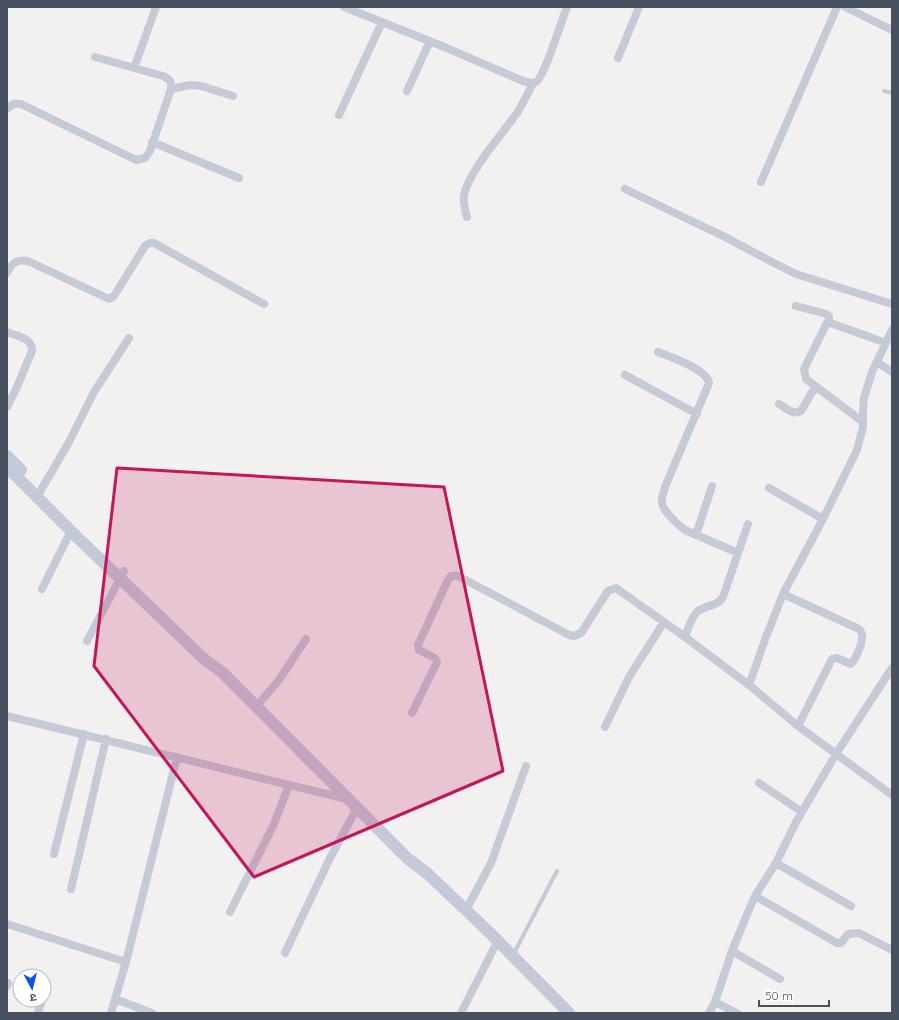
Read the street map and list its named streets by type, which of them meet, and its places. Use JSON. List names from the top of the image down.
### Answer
{
  "scale_bar": "50 m",
  "north": "bottom"
}
